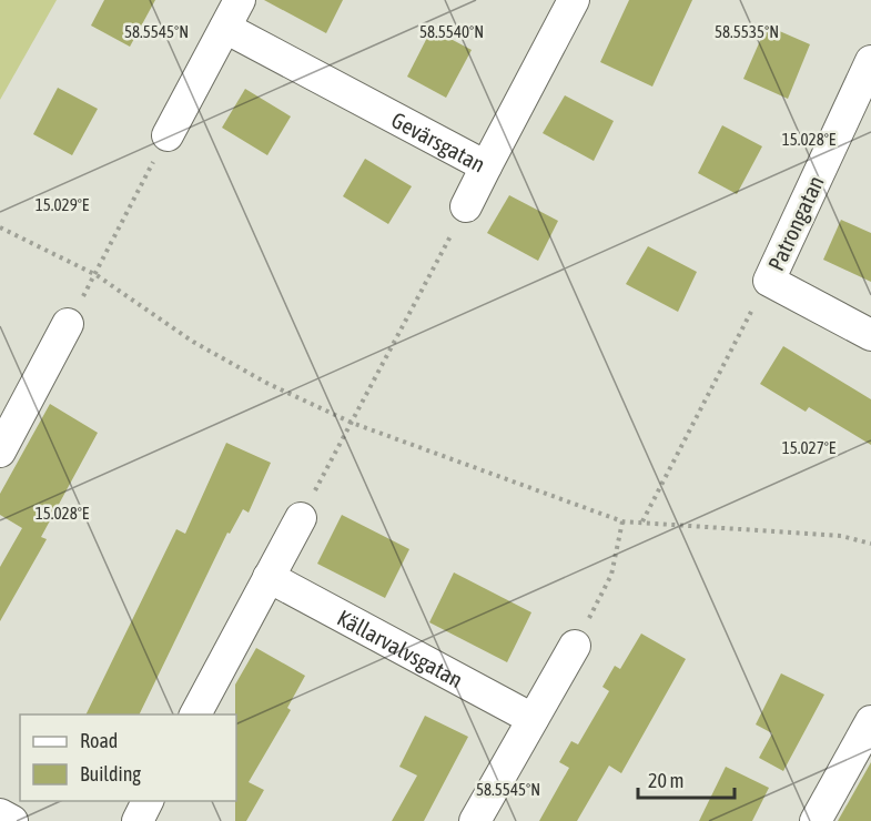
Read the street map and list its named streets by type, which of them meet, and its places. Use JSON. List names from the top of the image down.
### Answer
{
  "streets": {
    "street": ["Gevärsgatan", "Patrongatan", "Källarvalvsgatan"]
  },
  "legend": ["Road", "Building"],
  "scale_bar": "20 m",
  "coordinates": [
    "58.5545°N",
    "58.5540°N",
    "58.5535°N",
    "15.028°E",
    "15.029°E",
    "15.027°E"
  ]
}
